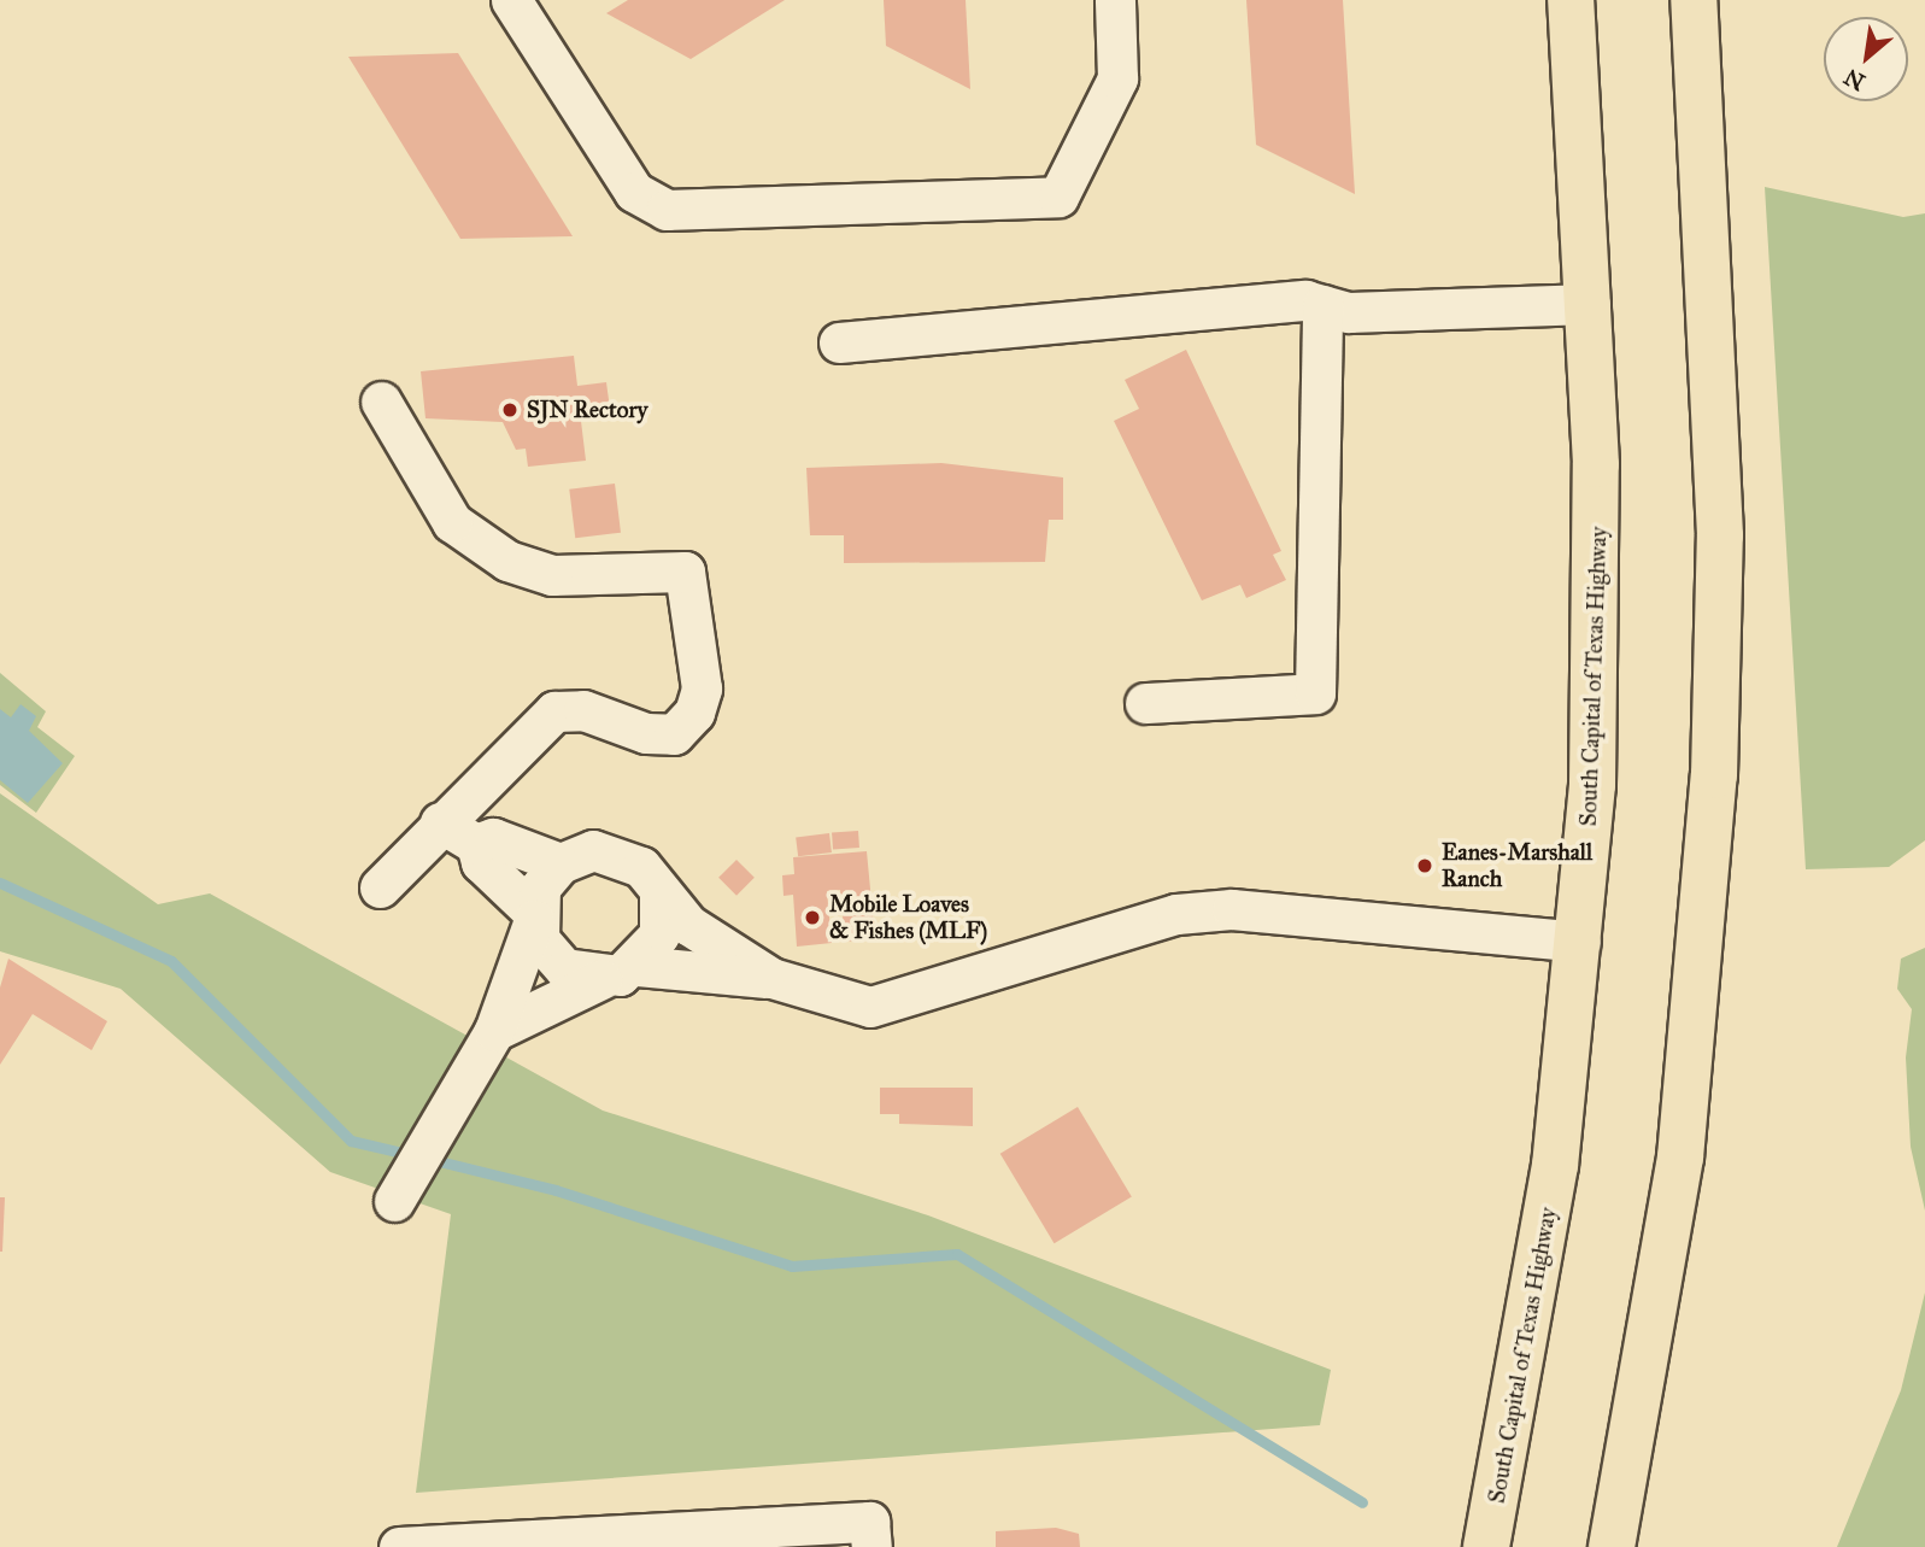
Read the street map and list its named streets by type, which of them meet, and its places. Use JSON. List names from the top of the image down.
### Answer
{
  "streets": {
    "highway": ["South Capital of Texas Highway"]
  },
  "places": ["SJN Rectory", "Eanes-Marshall Ranch", "Mobile Loaves & Fishes (MLF)"],
  "north": "bottom left"
}
